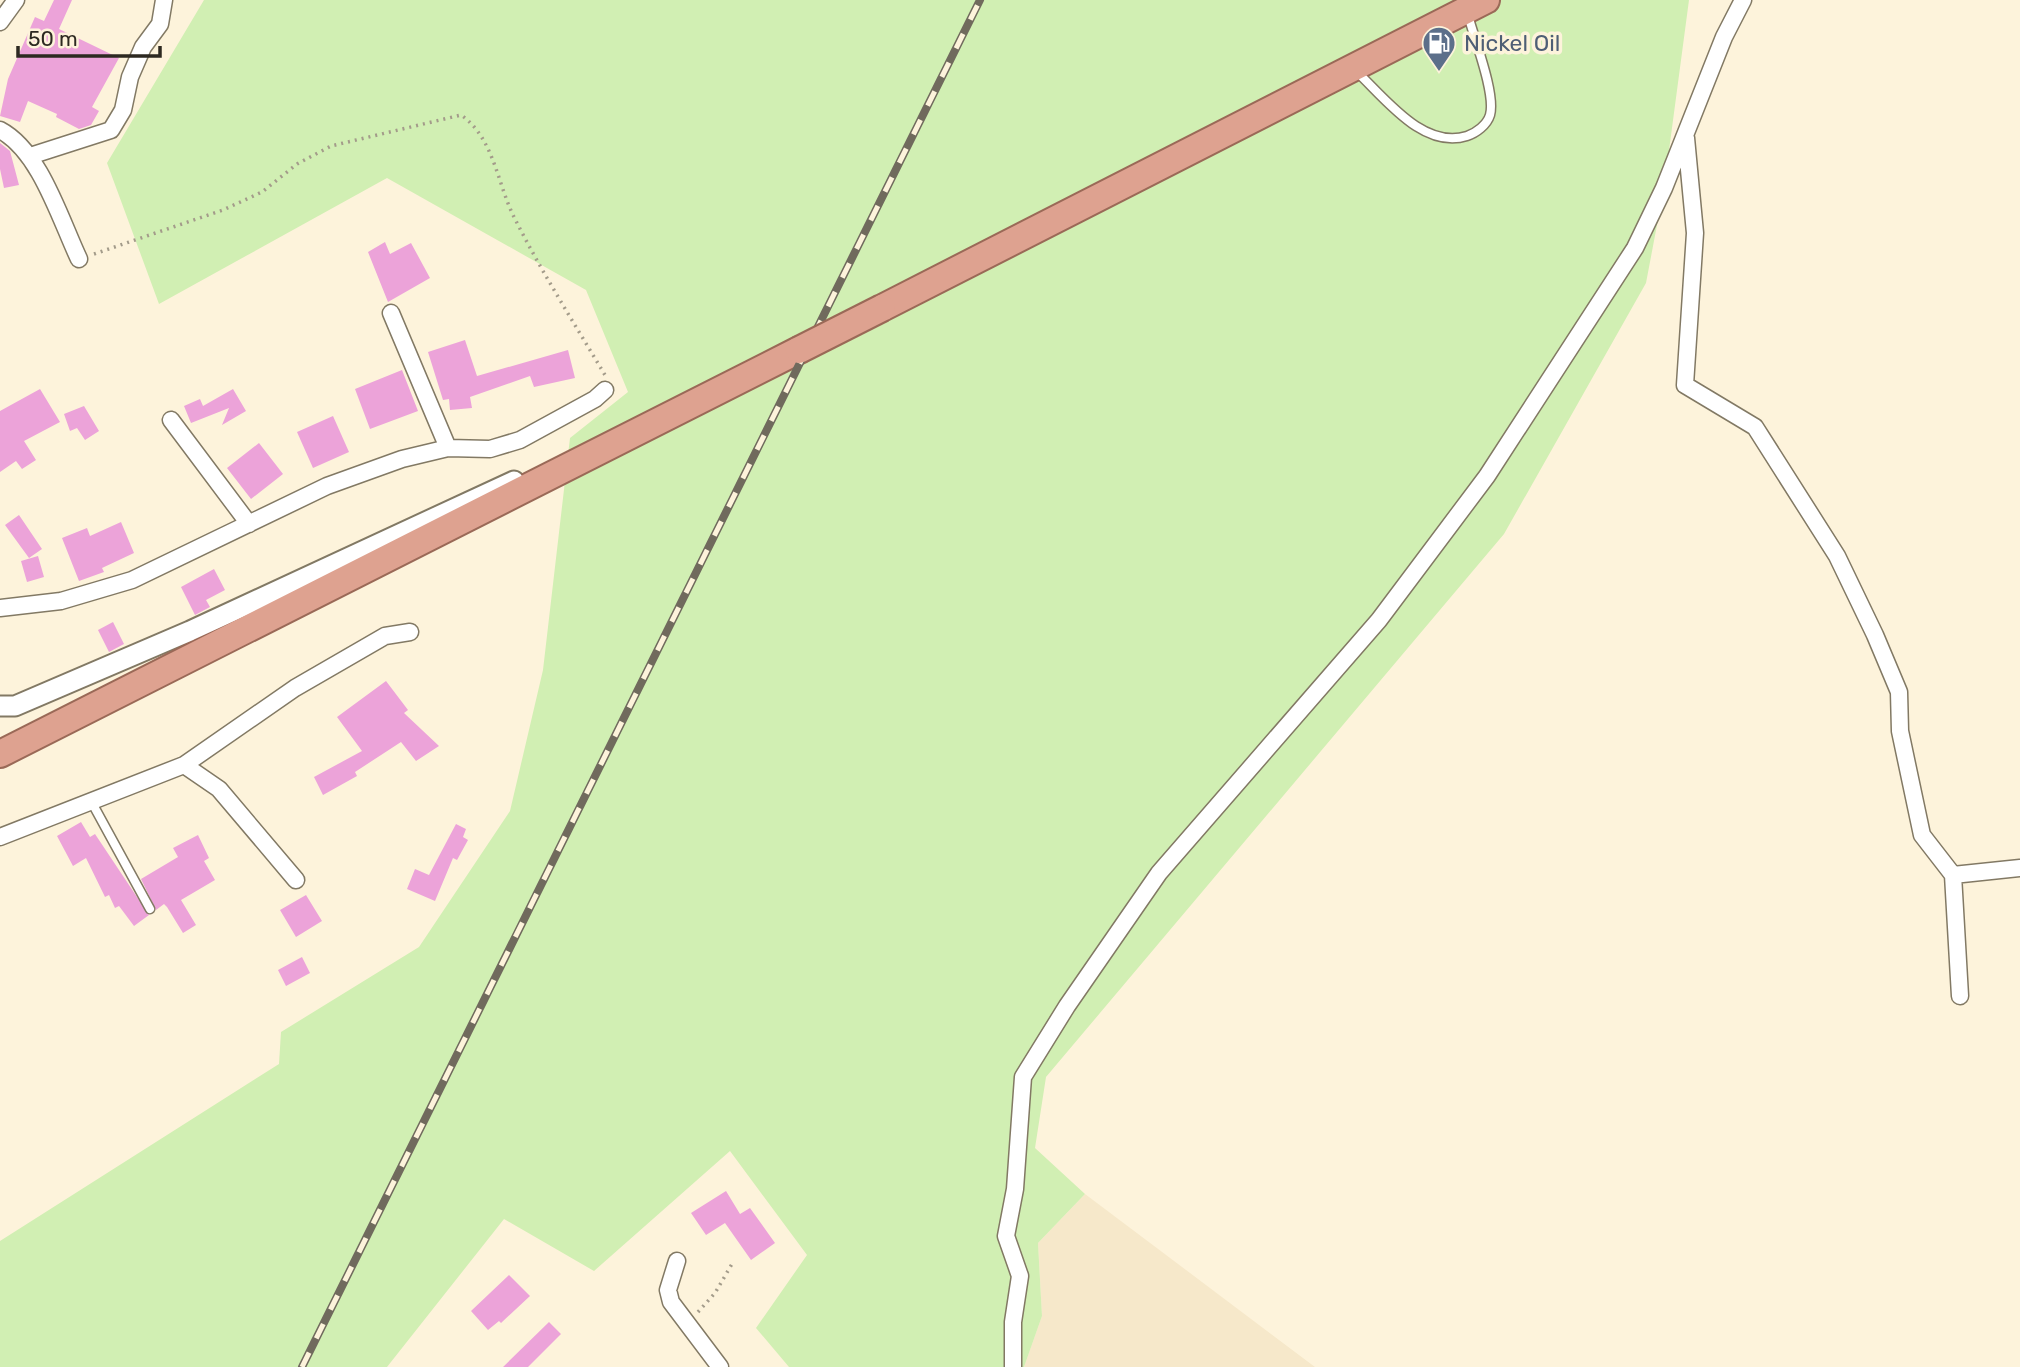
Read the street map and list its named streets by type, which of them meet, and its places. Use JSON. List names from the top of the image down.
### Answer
{
  "places": {
    "fuel station": ["Nickel Oil"]
  },
  "scale_bar": "50 m"
}
